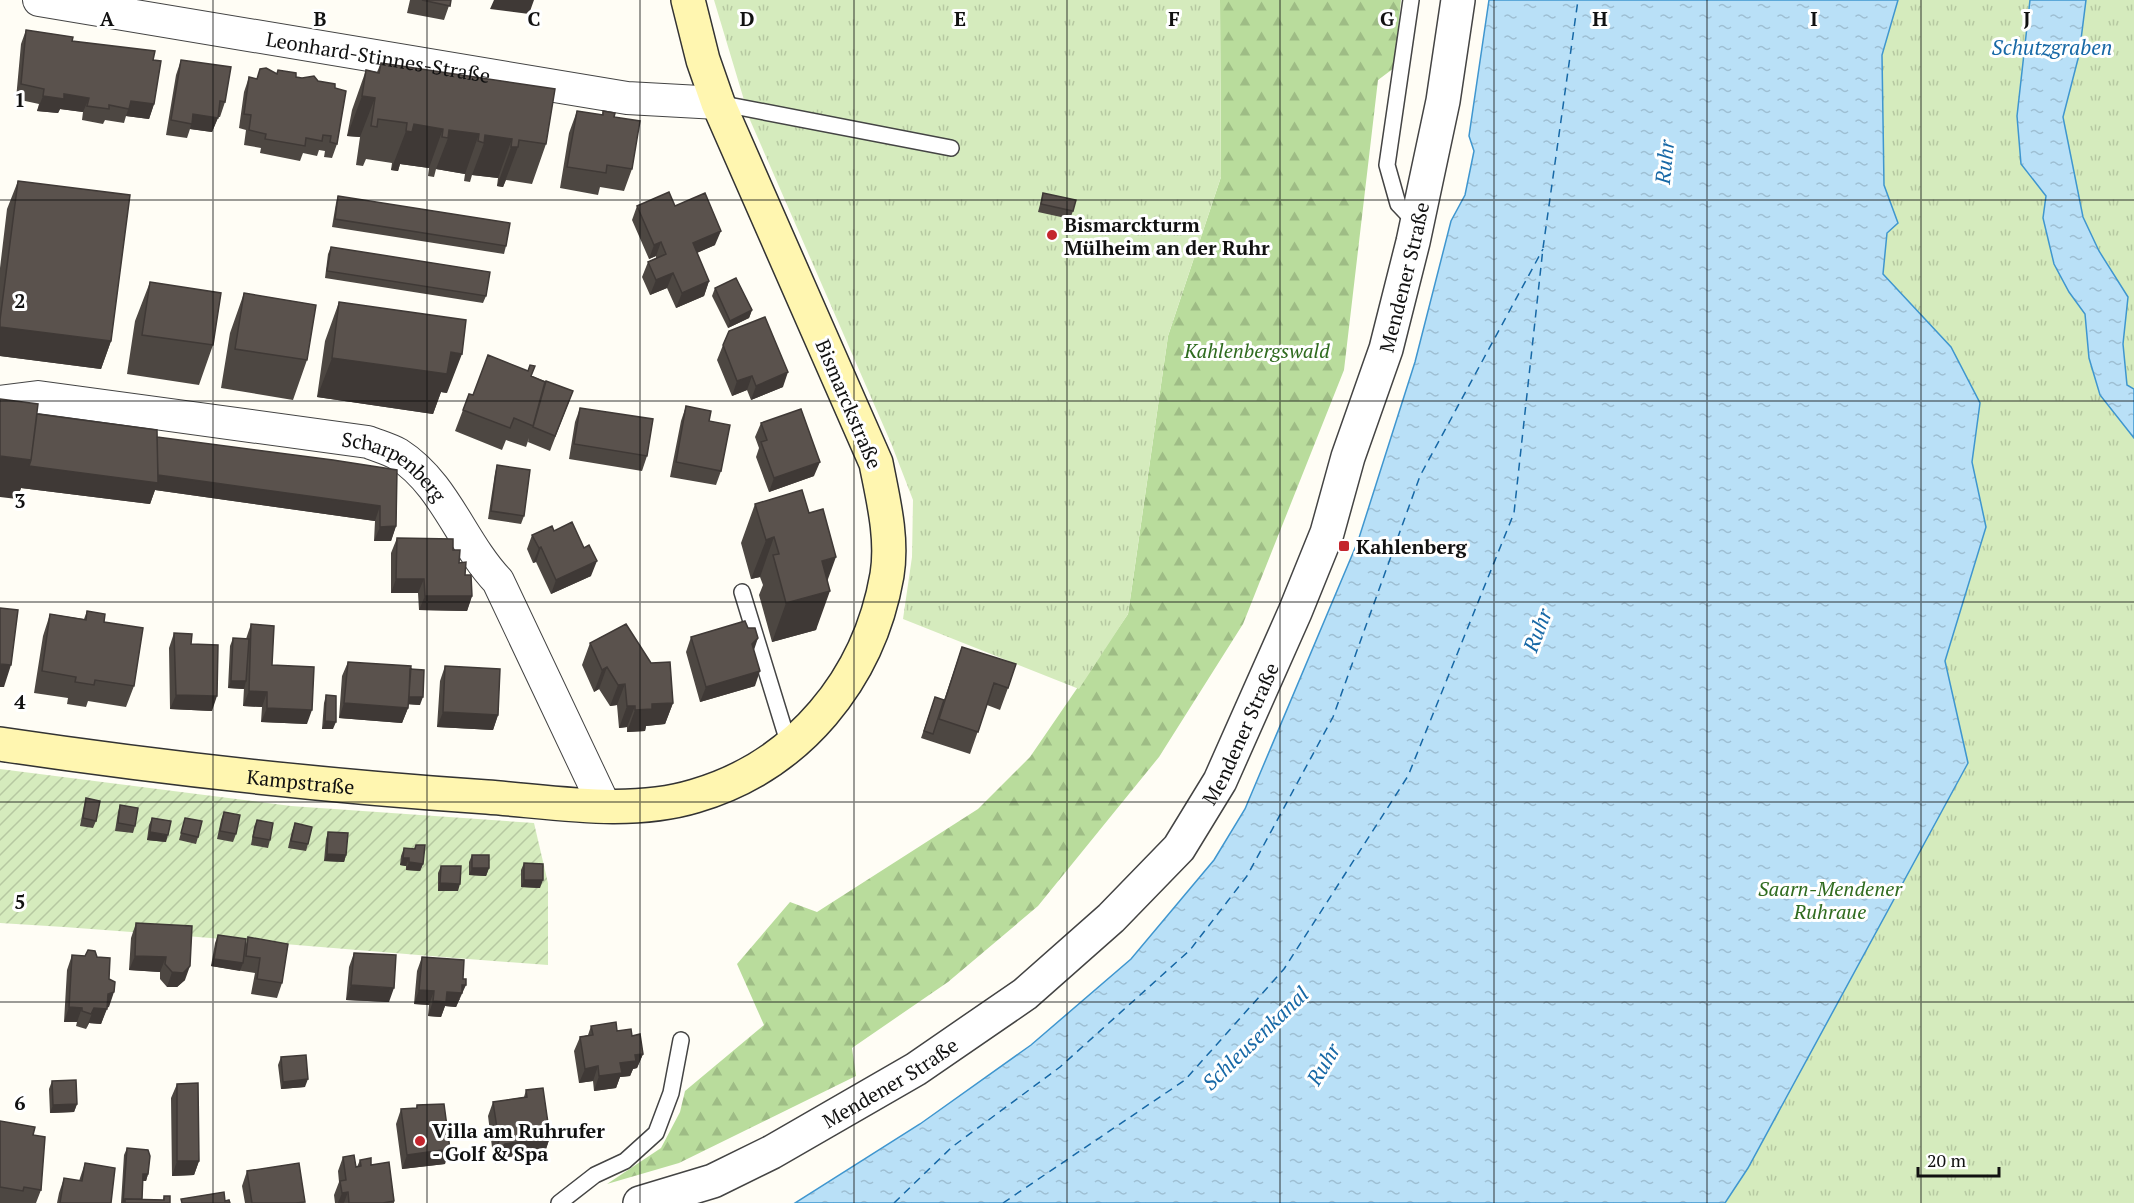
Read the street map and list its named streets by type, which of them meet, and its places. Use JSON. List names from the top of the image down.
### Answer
{
  "streets": {
    "main road": ["Bismarckstraße", "Kampstraße"],
    "street": ["Leonhard-Stinnes-Straße", "Mendener Straße", "Scharpenberg"]
  },
  "crossings": [
    ["Leonhard-Stinnes-Straße", "Bismarckstraße"],
    ["Bismarckstraße", "Scharpenberg"],
    ["Bismarckstraße", "Kampstraße"],
    ["Scharpenberg", "Kampstraße"]
  ],
  "water": ["Schutzgraben", "Ruhr", "Schleusenkanal"],
  "parks": ["Kahlenbergswald", "Saarn-Mendener Ruhraue"],
  "places": {
    "other": ["Bismarckturm Mülheim an der Ruhr", "Villa am Ruhrufer - Golf & Spa"],
    "transit": ["Kahlenberg"]
  },
  "scale_bar": "20 m",
  "grid": {
    "columns": [
      "A",
      "B",
      "C",
      "D",
      "E",
      "F",
      "G",
      "H",
      "I",
      "J"
    ],
    "rows": [
      "1",
      "2",
      "3",
      "4",
      "5",
      "6"
    ]
  }
}
